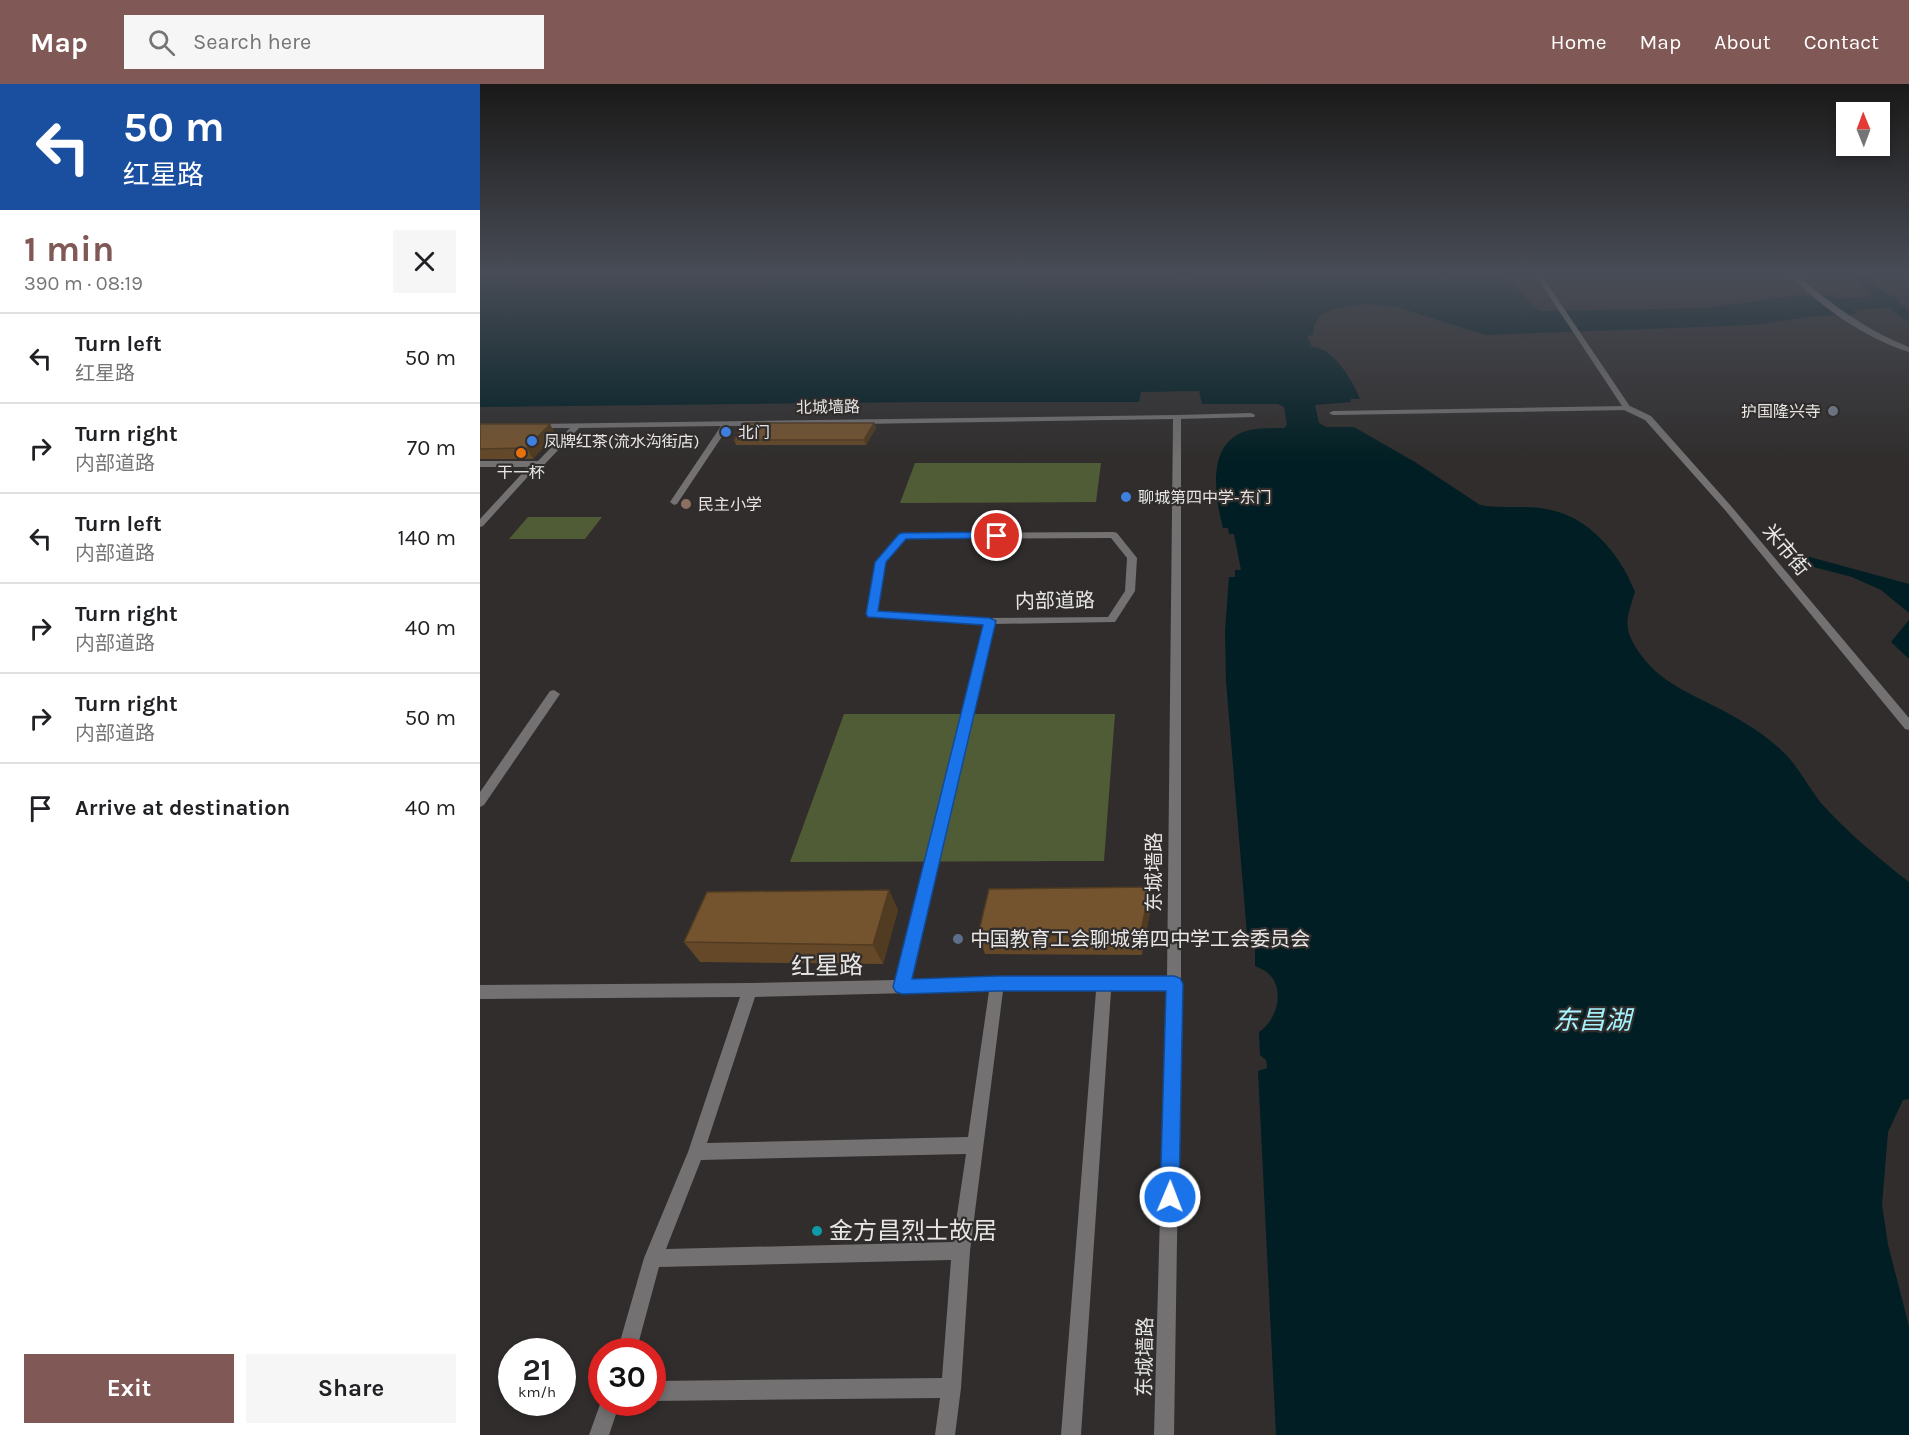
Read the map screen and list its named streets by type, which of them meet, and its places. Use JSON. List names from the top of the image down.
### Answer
{
  "streets": {
    "street": [
      "北城墙路",
      "米市街",
      "内部道路",
      "东城墙路",
      "红星路"
    ]
  },
  "crossings": [
    ["北城墙路", "东城墙路"],
    ["内部道路", "红星路"],
    ["东城墙路", "红星路"]
  ],
  "water": ["东昌湖"],
  "places": [
    "护国隆兴寺",
    "北门",
    "凤牌红茶(流水沟街店)",
    "干一杯",
    "聊城第四中学-东门",
    "民主小学",
    "中国教育工会聊城第四中学工会委员会",
    "金方昌烈士故居"
  ],
  "north": "top",
  "page": {
    "header": "Map",
    "search": "Search here",
    "nav": [
      "Home",
      "Map",
      "About",
      "Contact"
    ],
    "turn": ["50 m", "红星路"],
    "heading": ["1 min", "390 m · 08:19"],
    "list": [
      {
        "name": "Turn left",
        "note": "红星路",
        "value": "50 m"
      },
      {
        "name": "Turn right",
        "note": "内部道路",
        "value": "70 m"
      },
      {
        "name": "Turn left",
        "note": "内部道路",
        "value": "140 m"
      },
      {
        "name": "Turn right",
        "note": "内部道路",
        "value": "40 m"
      },
      {
        "name": "Turn right",
        "note": "内部道路",
        "value": "50 m"
      },
      {
        "name": "Arrive at destination",
        "value": "40 m"
      }
    ],
    "speed": "21 km/h",
    "limit": "30",
    "buttons": ["Exit", "Share"]
  }
}
